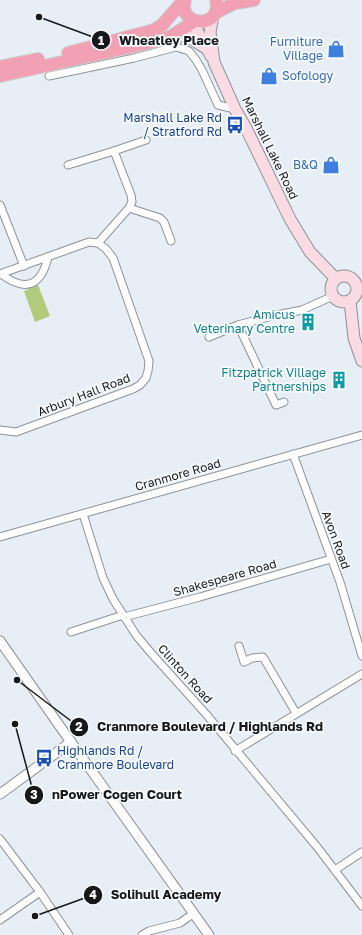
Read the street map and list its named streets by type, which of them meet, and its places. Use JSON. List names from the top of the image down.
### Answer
{
  "streets": {
    "main road": ["Marshall Lake Road"],
    "street": [
      "Arbury Hall Road",
      "Cranmore Road",
      "Avon Road",
      "Shakespeare Road",
      "Clinton Road"
    ]
  },
  "crossings": [
    ["Cranmore Road", "Avon Road"],
    ["Cranmore Road", "Clinton Road"],
    ["Avon Road", "Shakespeare Road"],
    ["Shakespeare Road", "Clinton Road"]
  ],
  "places": {
    "other": [
      "Wheatley Place",
      "Cranmore Boulevard / Highlands Rd",
      "nPower Cogen Court",
      "Solihull Academy"
    ],
    "shop": ["Furniture Village", "Sofology", "B&Q"],
    "bus stop": ["Marshall Lake Rd / Stratford Rd", "Highlands Rd / Cranmore Boulevard"],
    "building": ["Amicus Veterinary Centre", "Fitzpatrick Village Partnerships"]
  }
}
